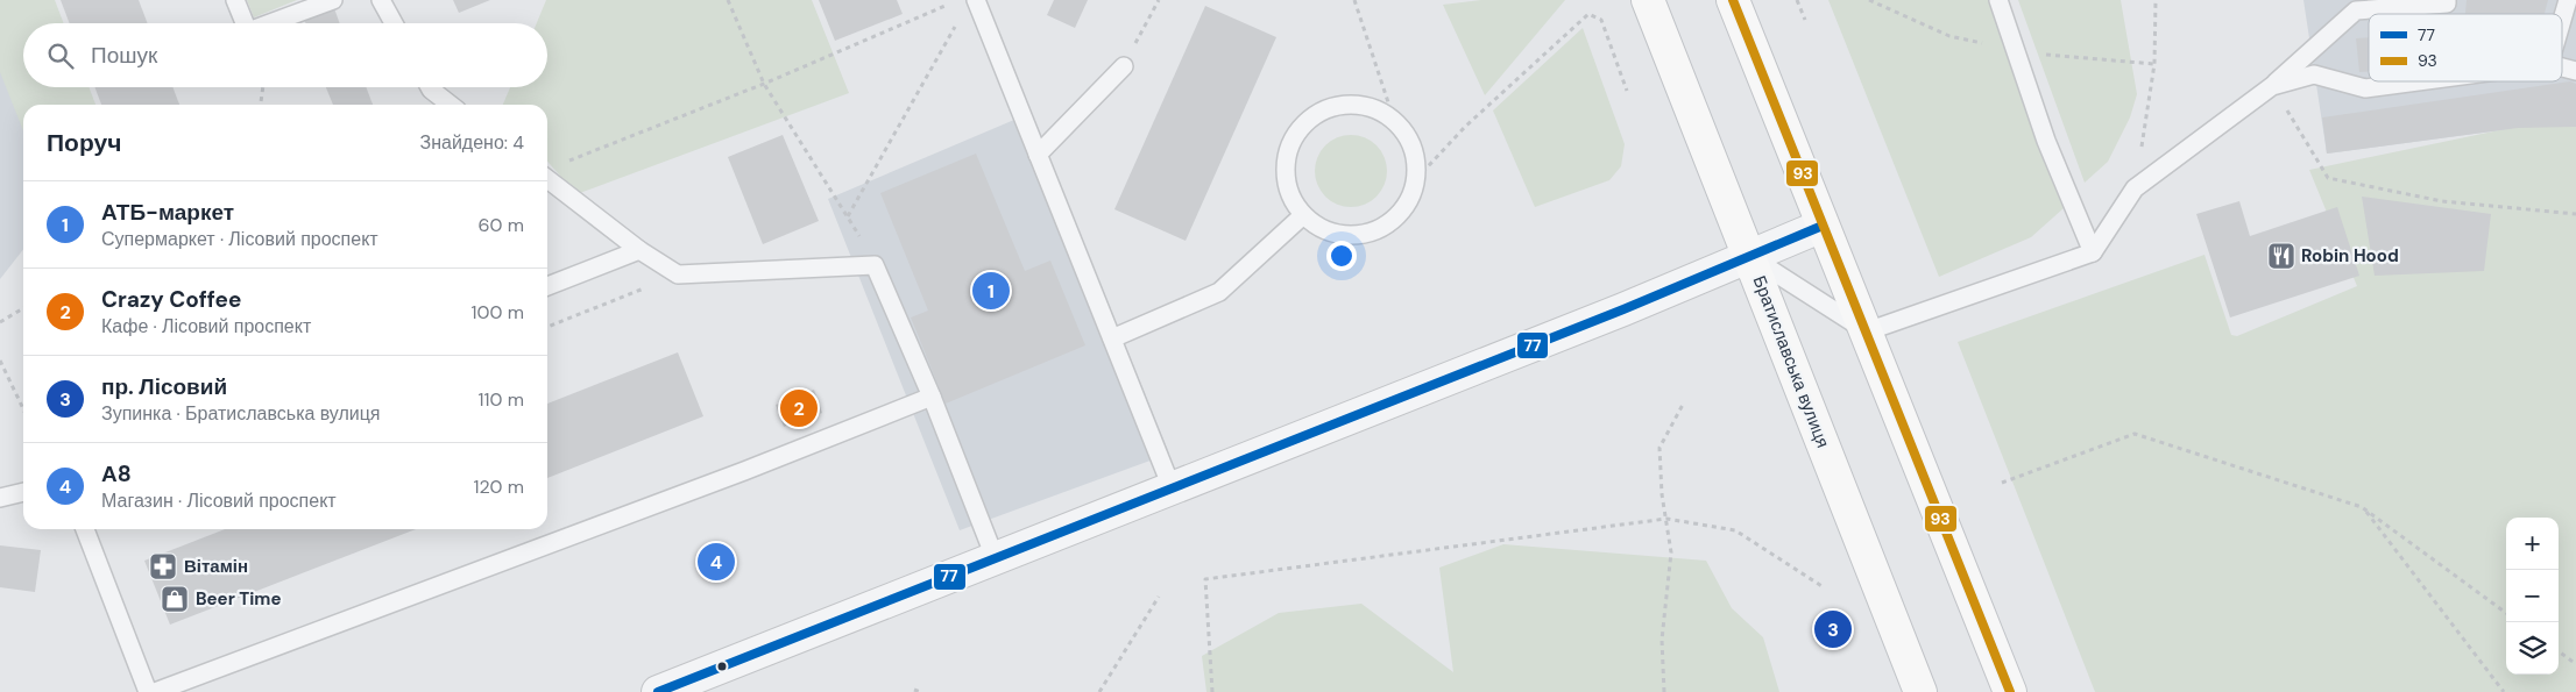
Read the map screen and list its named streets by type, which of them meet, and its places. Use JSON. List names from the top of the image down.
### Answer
{
  "streets": {
    "main road": ["Братиславська вулиця"]
  },
  "places": {
    "restaurant": ["Robin Hood"],
    "pharmacy": ["Вітамін"],
    "shop": ["Beer Time"]
  },
  "lines": ["transit line 93", "transit line 77"],
  "legend": ["77", "93"],
  "page": {
    "search": "Пошук",
    "heading": ["Поруч", "Знайдено: 4"],
    "list": [
      {
        "mark": "1",
        "name": "АТБ-маркет",
        "note": "Супермаркет · Лісовий проспект",
        "value": "60 m"
      },
      {
        "mark": "2",
        "name": "Crazy Coffee",
        "note": "Кафе · Лісовий проспект",
        "value": "100 m"
      },
      {
        "mark": "3",
        "name": "пр. Лісовий",
        "note": "Зупинка · Братиславська вулиця",
        "value": "110 m"
      },
      {
        "mark": "4",
        "name": "А8",
        "note": "Магазин · Лісовий проспект",
        "value": "120 m"
      }
    ],
    "pins": [
      "1",
      "2",
      "4",
      "3"
    ],
    "map_buttons": ["+", "−"]
  }
}
